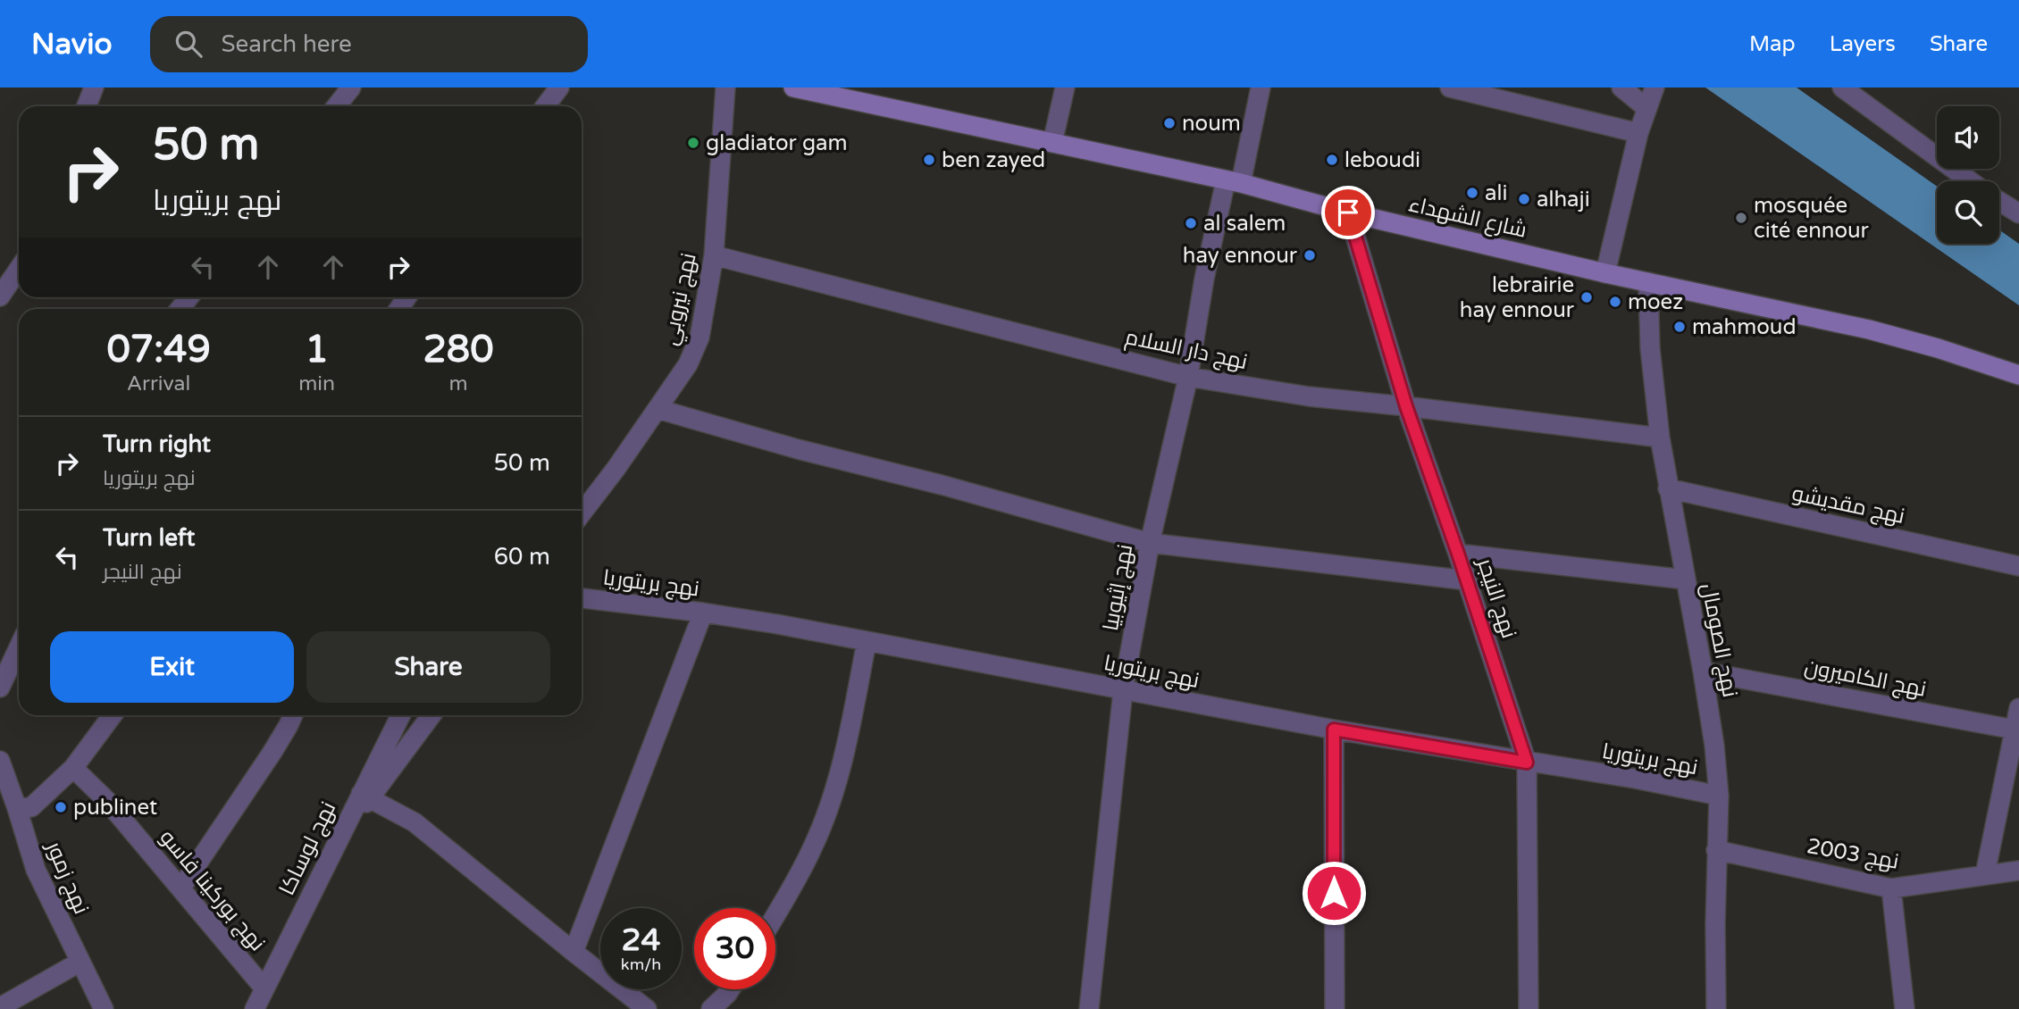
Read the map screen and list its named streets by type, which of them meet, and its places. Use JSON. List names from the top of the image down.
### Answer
{
  "streets": {
    "main road": ["شارع الشهداء"],
    "street": [
      "نهج نيروبي",
      "نهج دار السلام",
      "نهج مقديشو",
      "نهج بريتوريا",
      "نهج إثيوبيا",
      "نهج النيجر",
      "نهج الصومال",
      "نهج الكاميرون",
      "نهج لوساكا",
      "نهج 2003",
      "نهج زمور",
      "نهج بوركينا فاسو"
    ]
  },
  "crossings": [
    ["شارع الشهداء", "نهج إثيوبيا"],
    ["شارع الشهداء", "نهج النيجر"],
    ["شارع الشهداء", "نهج الصومال"],
    ["نهج نيروبي", "نهج دار السلام"],
    ["نهج دار السلام", "نهج إثيوبيا"],
    ["نهج دار السلام", "نهج النيجر"],
    ["نهج دار السلام", "نهج الصومال"],
    ["نهج مقديشو", "نهج الصومال"],
    ["نهج بريتوريا", "نهج إثيوبيا"],
    ["نهج بريتوريا", "نهج النيجر"],
    ["نهج بريتوريا", "نهج الصومال"],
    ["نهج الصومال", "نهج الكاميرون"],
    ["نهج الصومال", "نهج 2003"],
    ["نهج لوساكا", "نهج بوركينا فاسو"]
  ],
  "places": [
    "noum",
    "gladiator gam",
    "ben zayed",
    "leboudi",
    "ali",
    "alhaji",
    "mosquée cité ennour",
    "al salem",
    "hay ennour",
    "lebrairie hay ennour",
    "moez",
    "mahmoud",
    "publinet"
  ],
  "page": {
    "header": "Navio",
    "search": "Search here",
    "nav": ["Map", "Layers", "Share"],
    "turn": ["50 m", "نهج بريتوريا"],
    "eta": [
      "07:49",
      "Arrival",
      "1",
      "min",
      "280",
      "m"
    ],
    "list": [
      {
        "name": "Turn right",
        "note": "نهج بريتوريا",
        "value": "50 m"
      },
      {
        "name": "Turn left",
        "note": "نهج النيجر",
        "value": "60 m"
      }
    ],
    "buttons": ["Exit", "Share"],
    "speed": "24 km/h",
    "limit": "30"
  }
}
